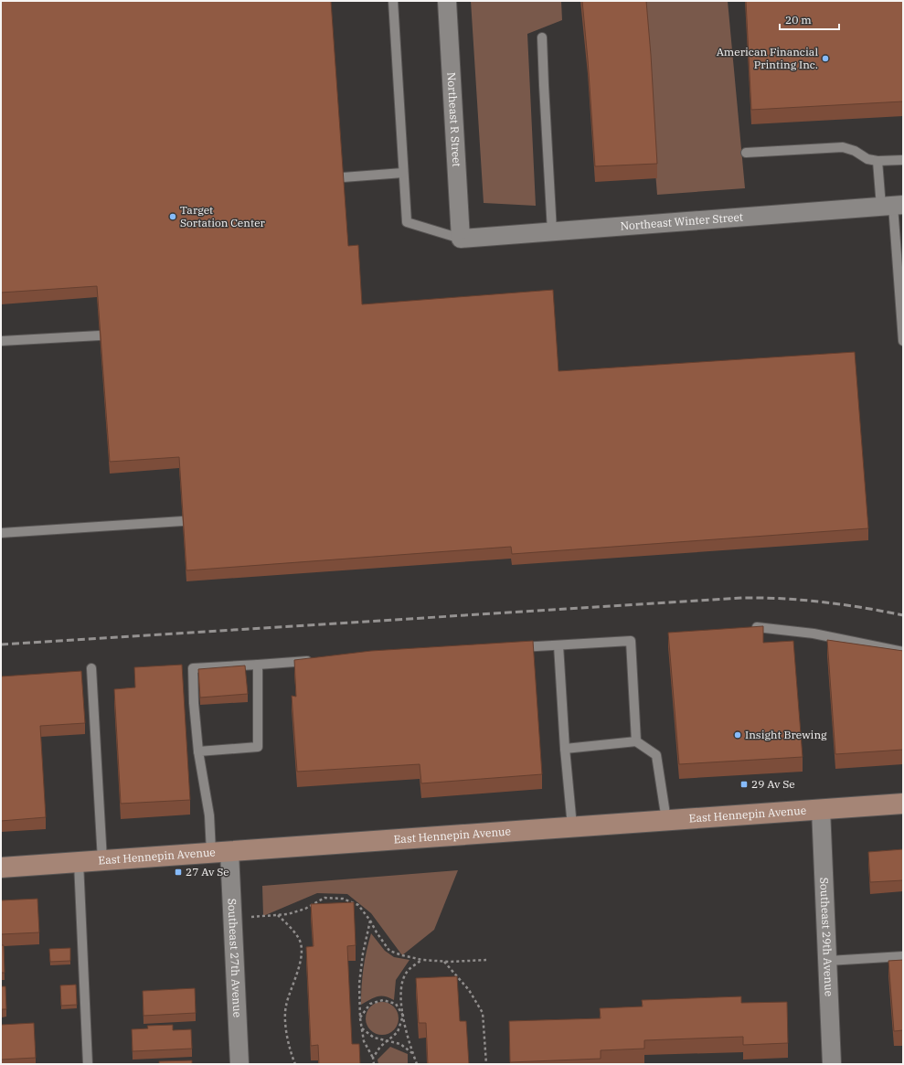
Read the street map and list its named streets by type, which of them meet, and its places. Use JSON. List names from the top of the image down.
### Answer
{
  "streets": {
    "main road": ["East Hennepin Avenue"],
    "street": [
      "Northeast R Street",
      "Northeast Winter Street",
      "Southeast 29th Avenue",
      "Southeast 27th Avenue"
    ]
  },
  "crossings": [
    ["Northeast R Street", "Northeast Winter Street"],
    ["East Hennepin Avenue", "Southeast 29th Avenue"],
    ["East Hennepin Avenue", "Southeast 27th Avenue"]
  ],
  "places": {
    "other": ["American Financial Printing Inc.", "Target Sortation Center", "Insight Brewing"],
    "transit": ["29 Av Se", "27 Av Se"]
  },
  "scale_bar": "20 m"
}
